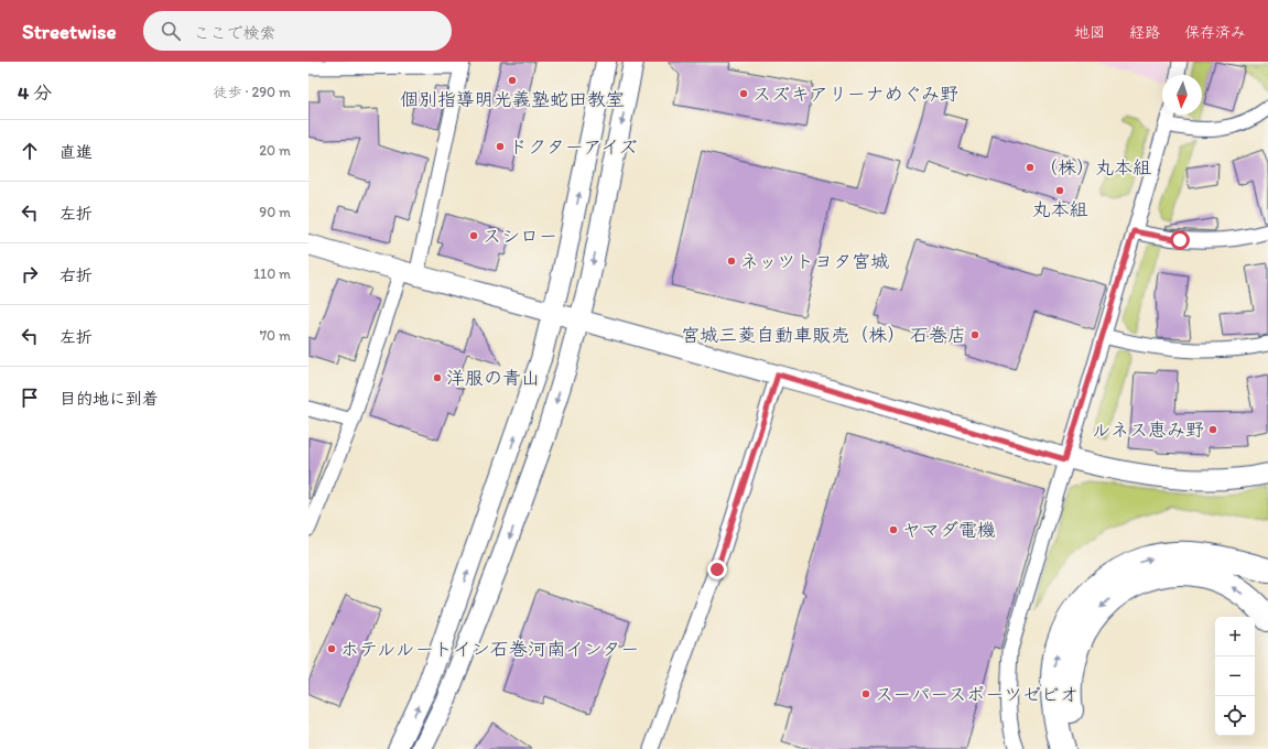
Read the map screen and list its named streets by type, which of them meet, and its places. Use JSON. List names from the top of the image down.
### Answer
{
  "places": [
    "個別指導明光義塾蛇田教室",
    "スズキアリーナめぐみ野",
    "ドクターアイズ",
    "（株）丸本組",
    "丸本組",
    "スシロー",
    "ネッツトヨタ宮城",
    "宮城三菱自動車販売（株） 石巻店",
    "洋服の青山",
    "ルネス恵み野",
    "ヤマダ電機",
    "ホテルルートイン石巻河南インター",
    "スーパースポーツゼビオ"
  ],
  "north": "bottom",
  "page": {
    "header": "Streetwise",
    "search": "ここで検索",
    "nav": ["地図", "経路", "保存済み"],
    "heading": ["4 分", "徒歩 · 290 m"],
    "list": [
      ["直進", "20 m"],
      ["左折", "90 m"],
      ["右折", "110 m"],
      ["左折", "70 m"],
      "目的地に到着"
    ],
    "map_buttons": ["+", "−"]
  }
}
